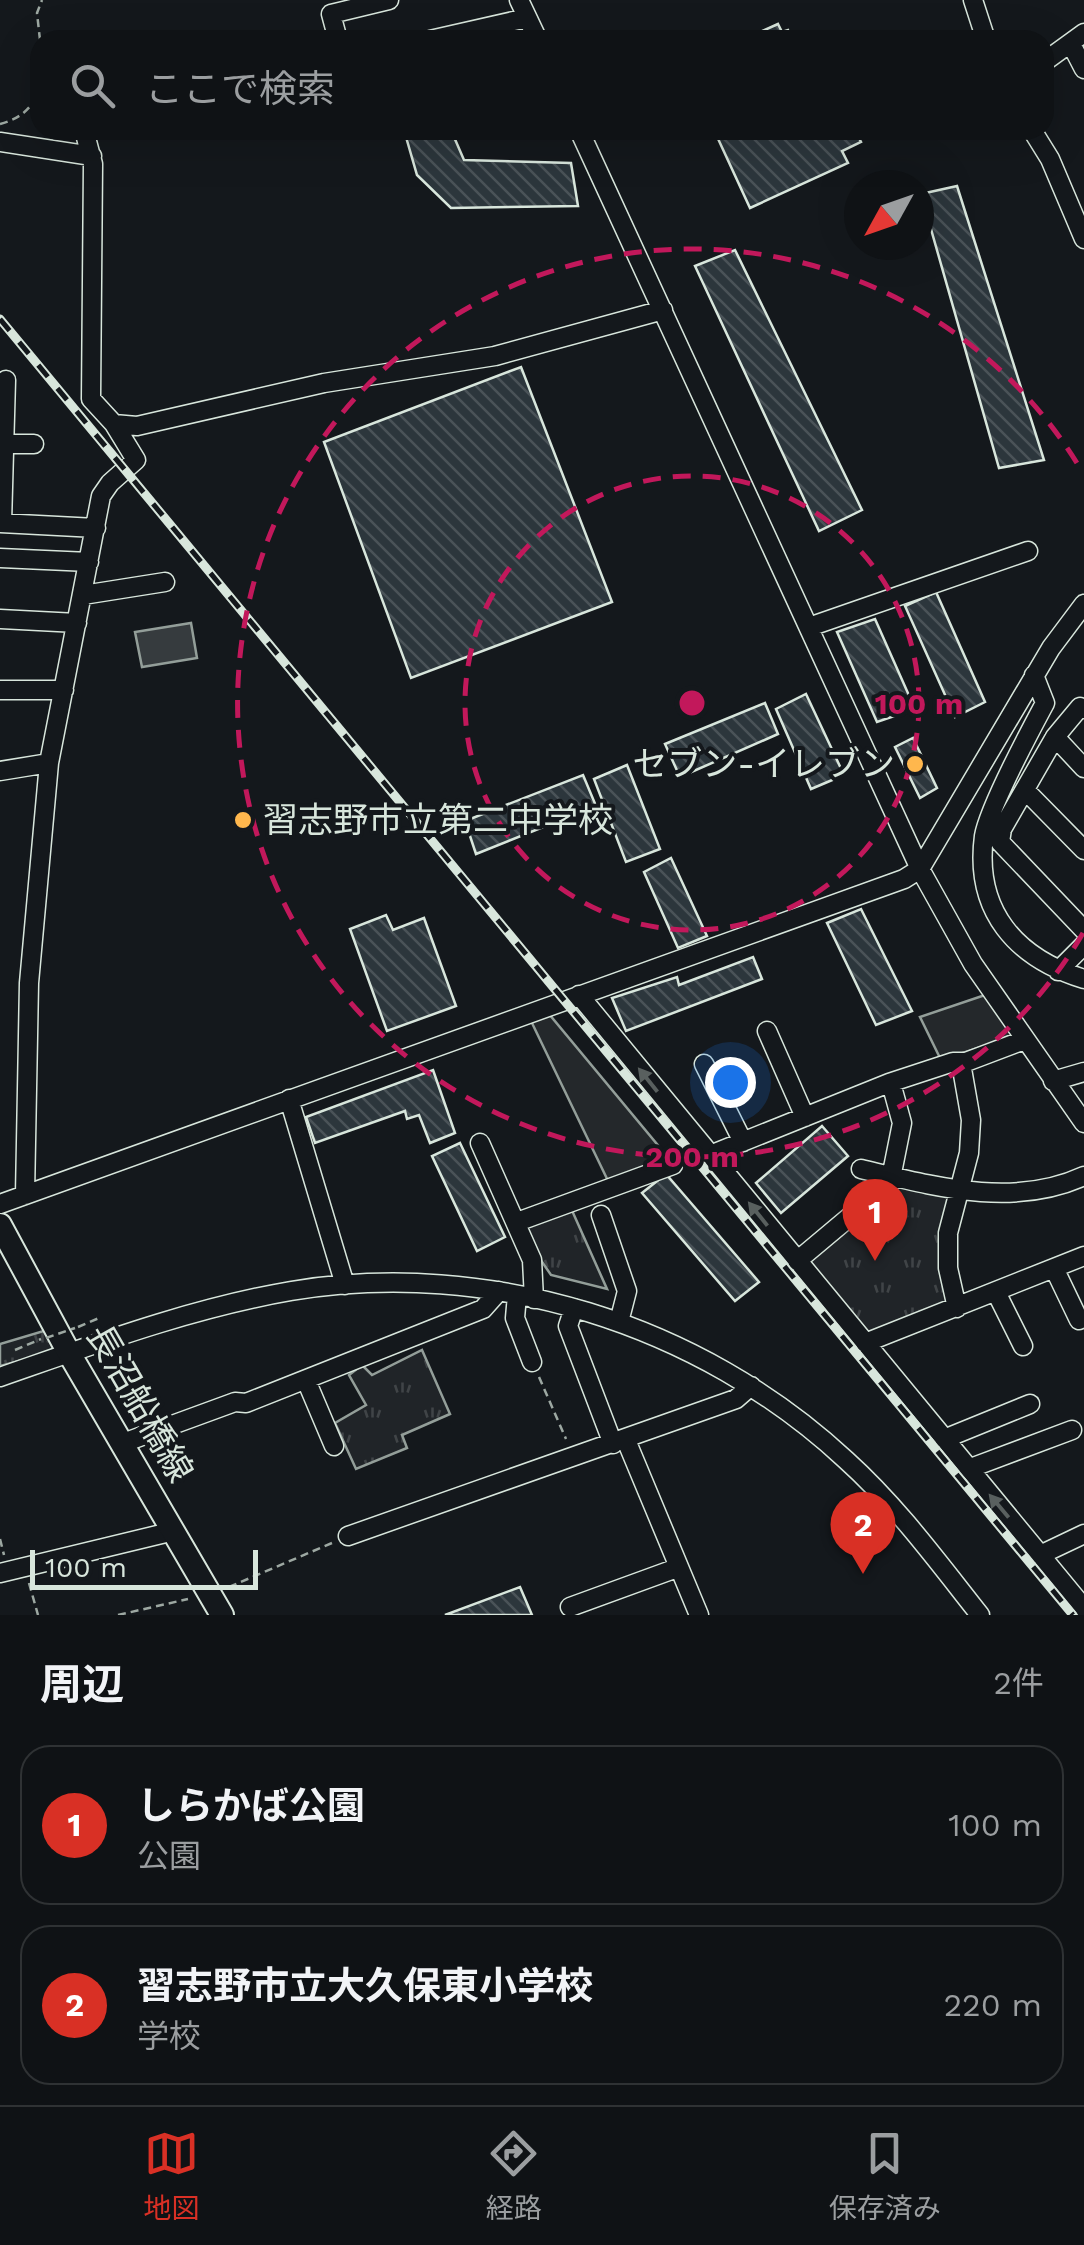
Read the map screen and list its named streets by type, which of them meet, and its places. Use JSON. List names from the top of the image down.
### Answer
{
  "streets": {
    "main road": ["長沼船橋線"]
  },
  "places": ["セブン-イレブン", "習志野市立第二中学校"],
  "scale_bar": "100 m",
  "north": "bottom left",
  "page": {
    "search": "ここで検索",
    "pins": ["1", "2"],
    "scale": "100 m",
    "heading": ["周辺", "2件"],
    "list": [
      {
        "mark": "1",
        "name": "しらかば公園",
        "note": "公園",
        "value": "100 m"
      },
      {
        "mark": "2",
        "name": "習志野市立大久保東小学校",
        "note": "学校",
        "value": "220 m"
      }
    ],
    "nav": ["地図", "経路", "保存済み"]
  },
  "rings": ["100 m", "200 m"]
}
